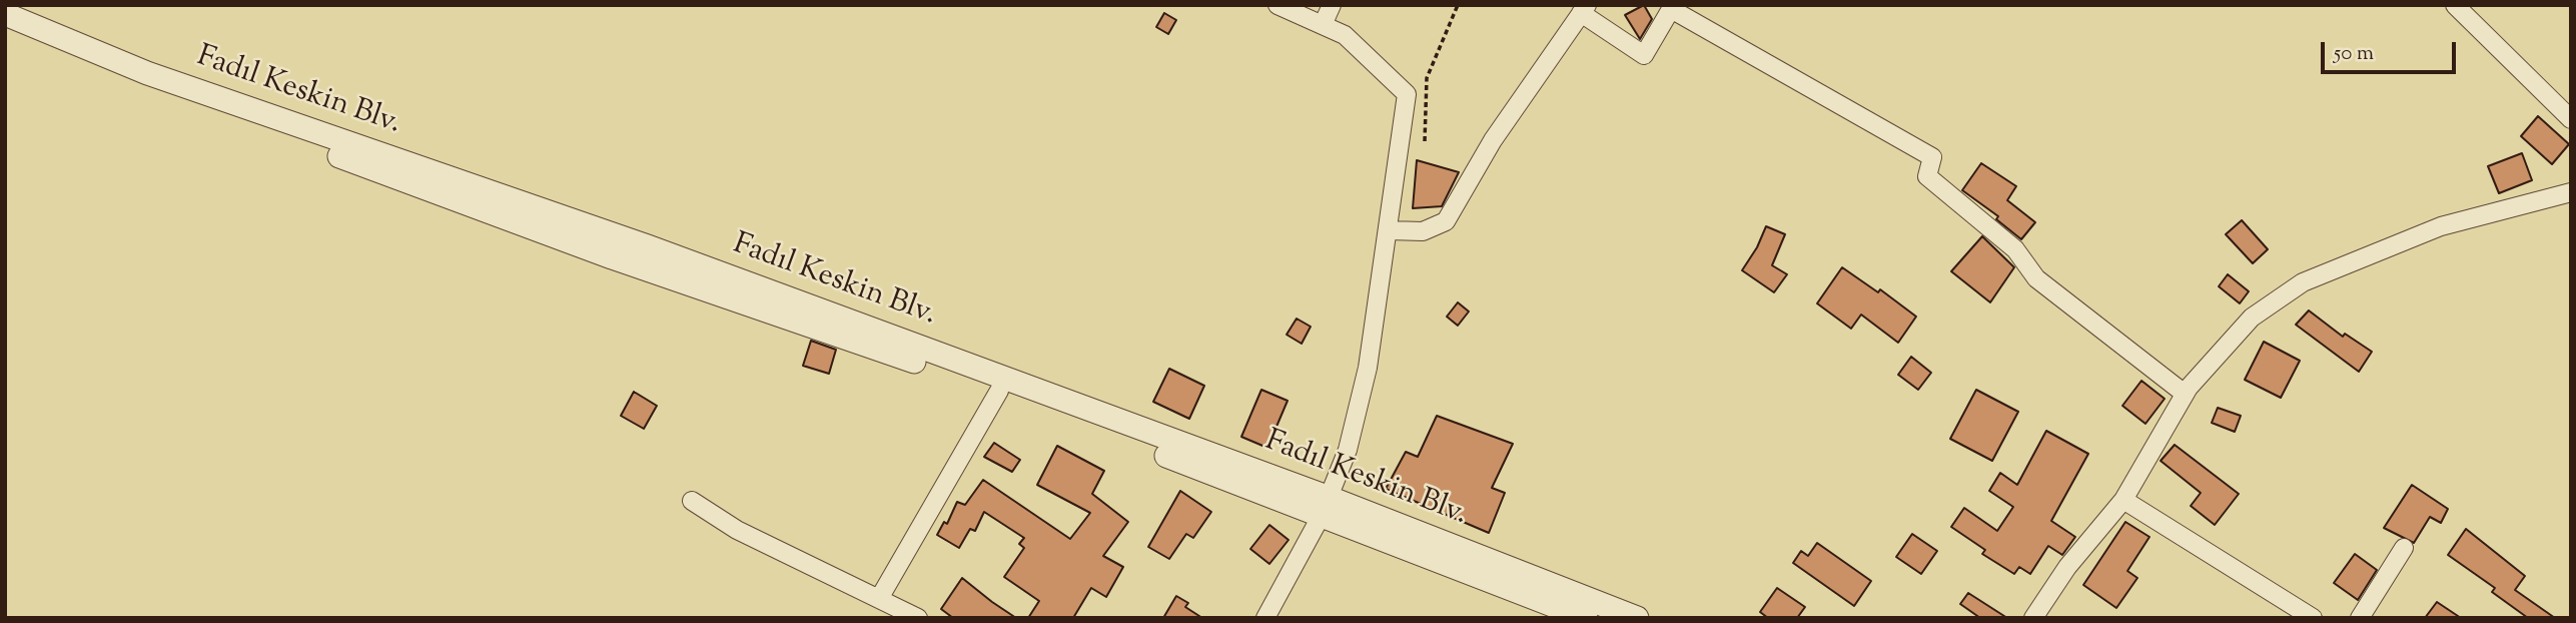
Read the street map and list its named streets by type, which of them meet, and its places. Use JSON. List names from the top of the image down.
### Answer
{
  "streets": {
    "street": ["Fadıl Keskin Blv."]
  },
  "scale_bar": "50 m"
}
